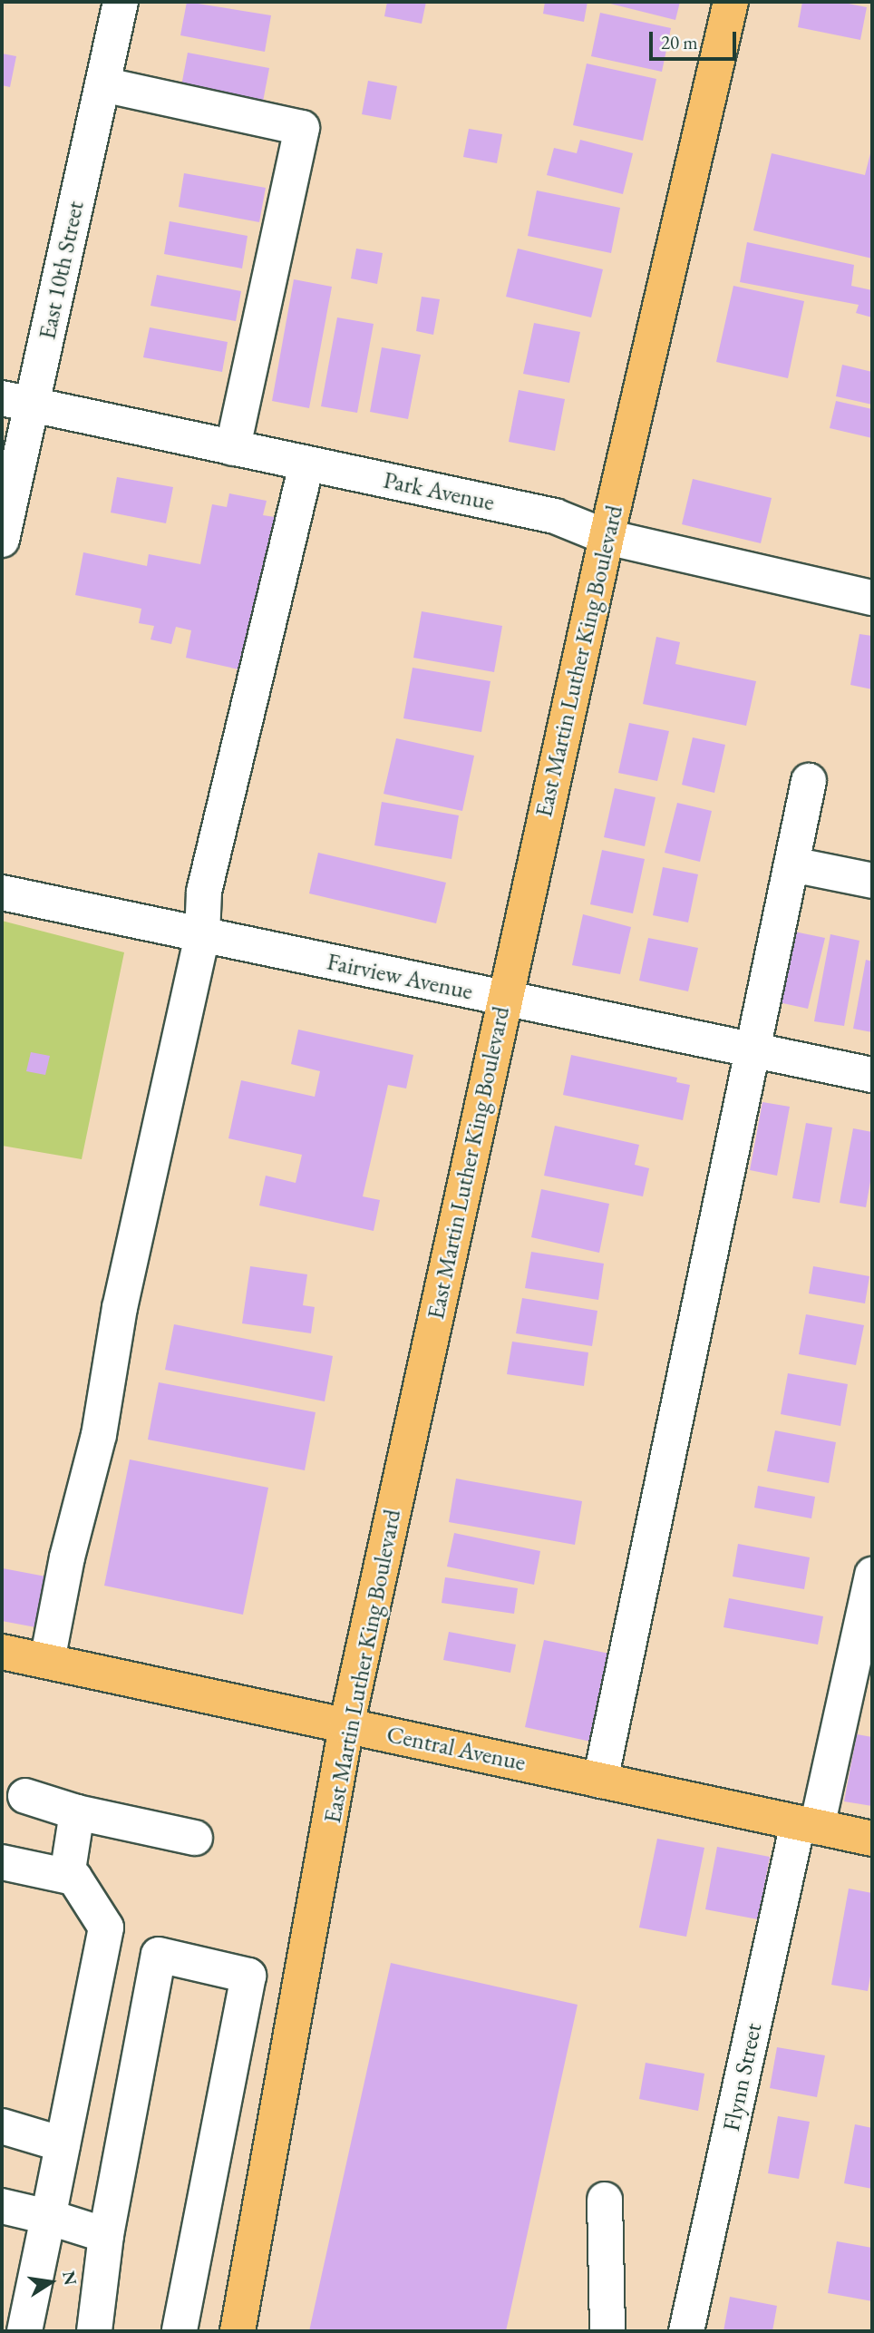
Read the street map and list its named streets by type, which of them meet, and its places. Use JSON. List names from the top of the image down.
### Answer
{
  "streets": {
    "main road": ["East Martin Luther King Boulevard", "Central Avenue"],
    "street": [
      "East 10th Street",
      "Park Avenue",
      "Fairview Avenue",
      "Flynn Street"
    ]
  },
  "crossings": [
    ["East 10th Street", "Park Avenue"],
    ["Park Avenue", "East Martin Luther King Boulevard"],
    ["East Martin Luther King Boulevard", "Fairview Avenue"],
    ["East Martin Luther King Boulevard", "Central Avenue"],
    ["Central Avenue", "Flynn Street"]
  ],
  "scale_bar": "20 m",
  "north": "right"
}
